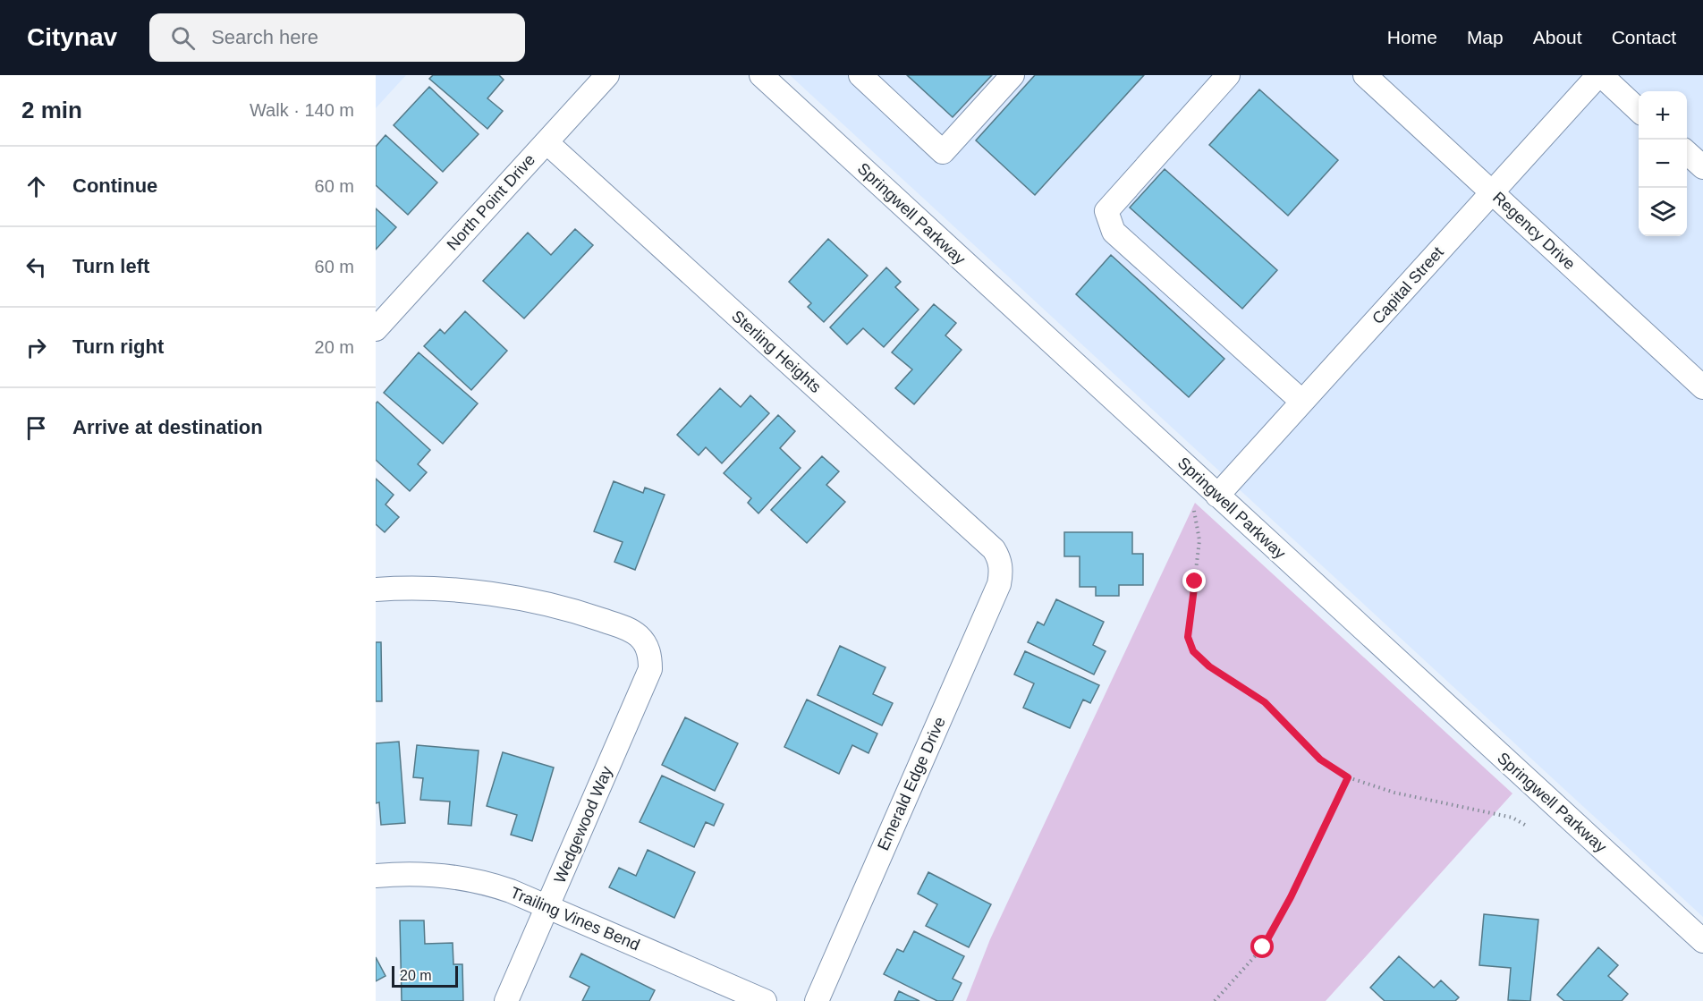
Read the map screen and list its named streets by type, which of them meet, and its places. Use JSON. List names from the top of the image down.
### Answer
{
  "streets": {
    "street": [
      "North Point Drive",
      "Springwell Parkway",
      "Regency Drive",
      "Capital Street",
      "Sterling Heights",
      "Emerald Edge Drive",
      "Wedgewood Way",
      "Trailing Vines Bend"
    ]
  },
  "crossings": [
    ["North Point Drive", "Sterling Heights"],
    ["Springwell Parkway", "Capital Street"],
    ["Regency Drive", "Capital Street"],
    ["Sterling Heights", "Emerald Edge Drive"],
    ["Wedgewood Way", "Trailing Vines Bend"]
  ],
  "scale_bar": "20 m",
  "page": {
    "header": "Citynav",
    "search": "Search here",
    "nav": [
      "Home",
      "Map",
      "About",
      "Contact"
    ],
    "heading": ["2 min", "Walk · 140 m"],
    "map_buttons": ["+", "−"],
    "list": [
      ["Continue", "60 m"],
      ["Turn left", "60 m"],
      ["Turn right", "20 m"],
      "Arrive at destination"
    ],
    "scale": "20 m"
  }
}
